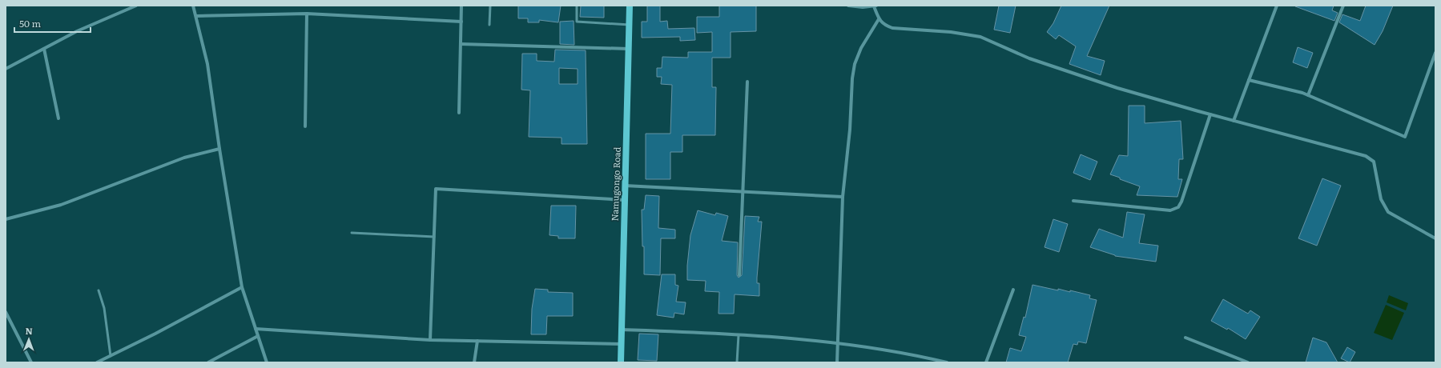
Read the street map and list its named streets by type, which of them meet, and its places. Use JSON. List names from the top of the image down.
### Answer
{
  "streets": {
    "main road": ["Namugongo Road"]
  },
  "scale_bar": "50 m",
  "north": "top"
}
